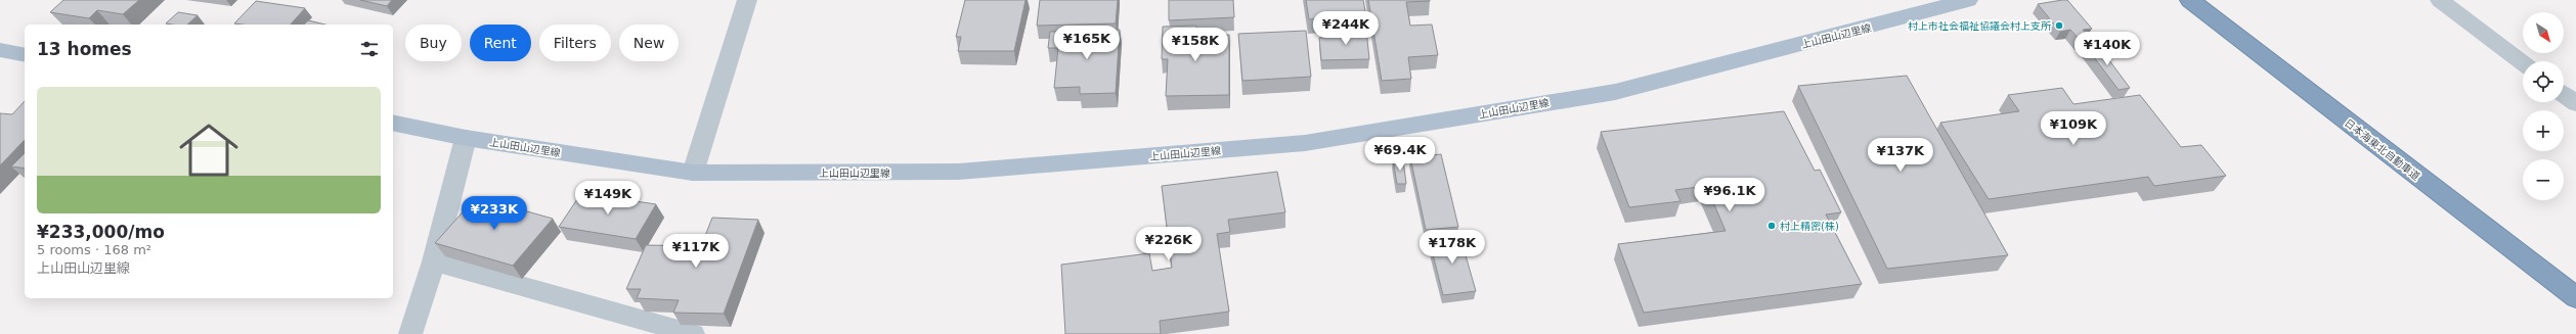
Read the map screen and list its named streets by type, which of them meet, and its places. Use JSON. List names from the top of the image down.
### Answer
{
  "streets": {
    "highway": ["日本海東北自動車道"],
    "main road": ["上山田山辺里線"]
  },
  "places": ["村上市社会福祉協議会村上支所", "村上精密(株)"],
  "north": "bottom right",
  "page": {
    "price": [
      "¥244K",
      "¥165K",
      "¥158K",
      "¥140K",
      "¥109K",
      "¥69.4K",
      "¥137K",
      "¥96.1K",
      "¥149K",
      "¥233K",
      "¥226K",
      "¥178K",
      "¥117K"
    ],
    "map_buttons": ["+", "−"],
    "chip": [
      "Buy",
      "Rent",
      "Filters",
      "New"
    ],
    "heading": "13 homes",
    "list": [
      {
        "name": "¥233,000/mo",
        "note": "5 rooms · 168 m² · 上山田山辺里線"
      }
    ]
  }
}
